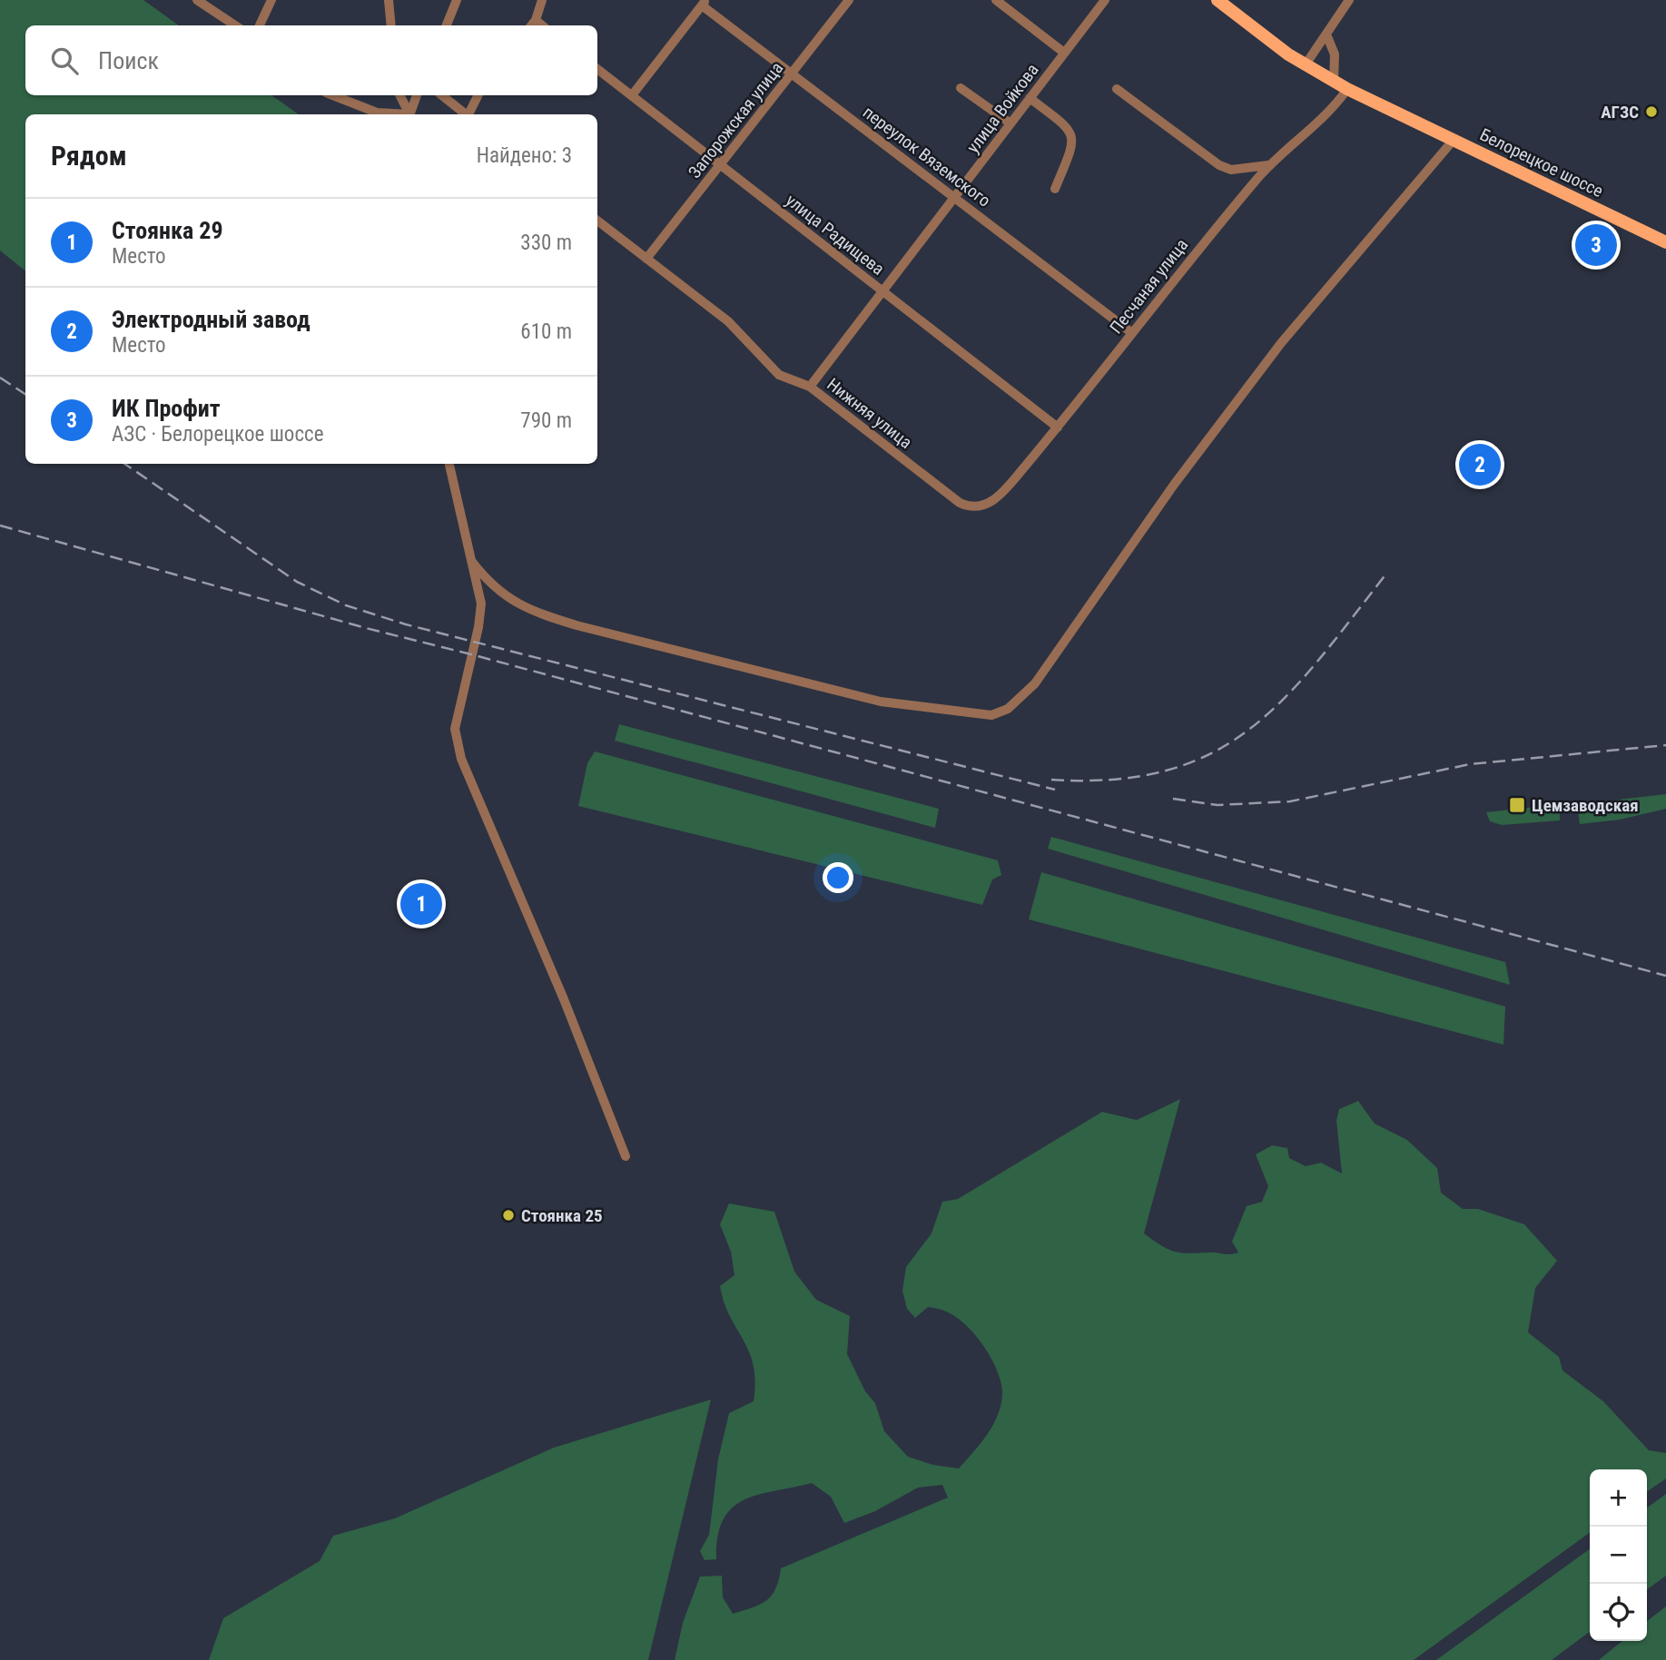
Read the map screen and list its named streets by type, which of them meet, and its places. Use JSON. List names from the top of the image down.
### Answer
{
  "streets": {
    "main road": ["Белорецкое шоссе"],
    "street": [
      "улица Войкова",
      "Запорожская улица",
      "переулок Вяземского",
      "улица Радищева",
      "Песчаная улица",
      "Нижняя улица"
    ]
  },
  "crossings": [
    ["улица Войкова", "переулок Вяземского"],
    ["улица Войкова", "улица Радищева"],
    ["улица Войкова", "Нижняя улица"],
    ["Запорожская улица", "переулок Вяземского"],
    ["Запорожская улица", "улица Радищева"],
    ["Запорожская улица", "Нижняя улица"],
    ["переулок Вяземского", "Песчаная улица"],
    ["Белорецкое шоссе", "Песчаная улица"],
    ["улица Радищева", "Песчаная улица"],
    ["Песчаная улица", "Нижняя улица"]
  ],
  "places": {
    "other": ["АГЗС", "Стоянка 25"],
    "transit": ["Цемзаводская"]
  },
  "page": {
    "search": "Поиск",
    "heading": ["Рядом", "Найдено: 3"],
    "list": [
      {
        "mark": "1",
        "name": "Стоянка 29",
        "note": "Место",
        "value": "330 m"
      },
      {
        "mark": "2",
        "name": "Электродный завод",
        "note": "Место",
        "value": "610 m"
      },
      {
        "mark": "3",
        "name": "ИК Профит",
        "note": "АЗС · Белорецкое шоссе",
        "value": "790 m"
      }
    ],
    "pins": ["3", "2", "1"],
    "map_buttons": ["+", "−"]
  }
}
